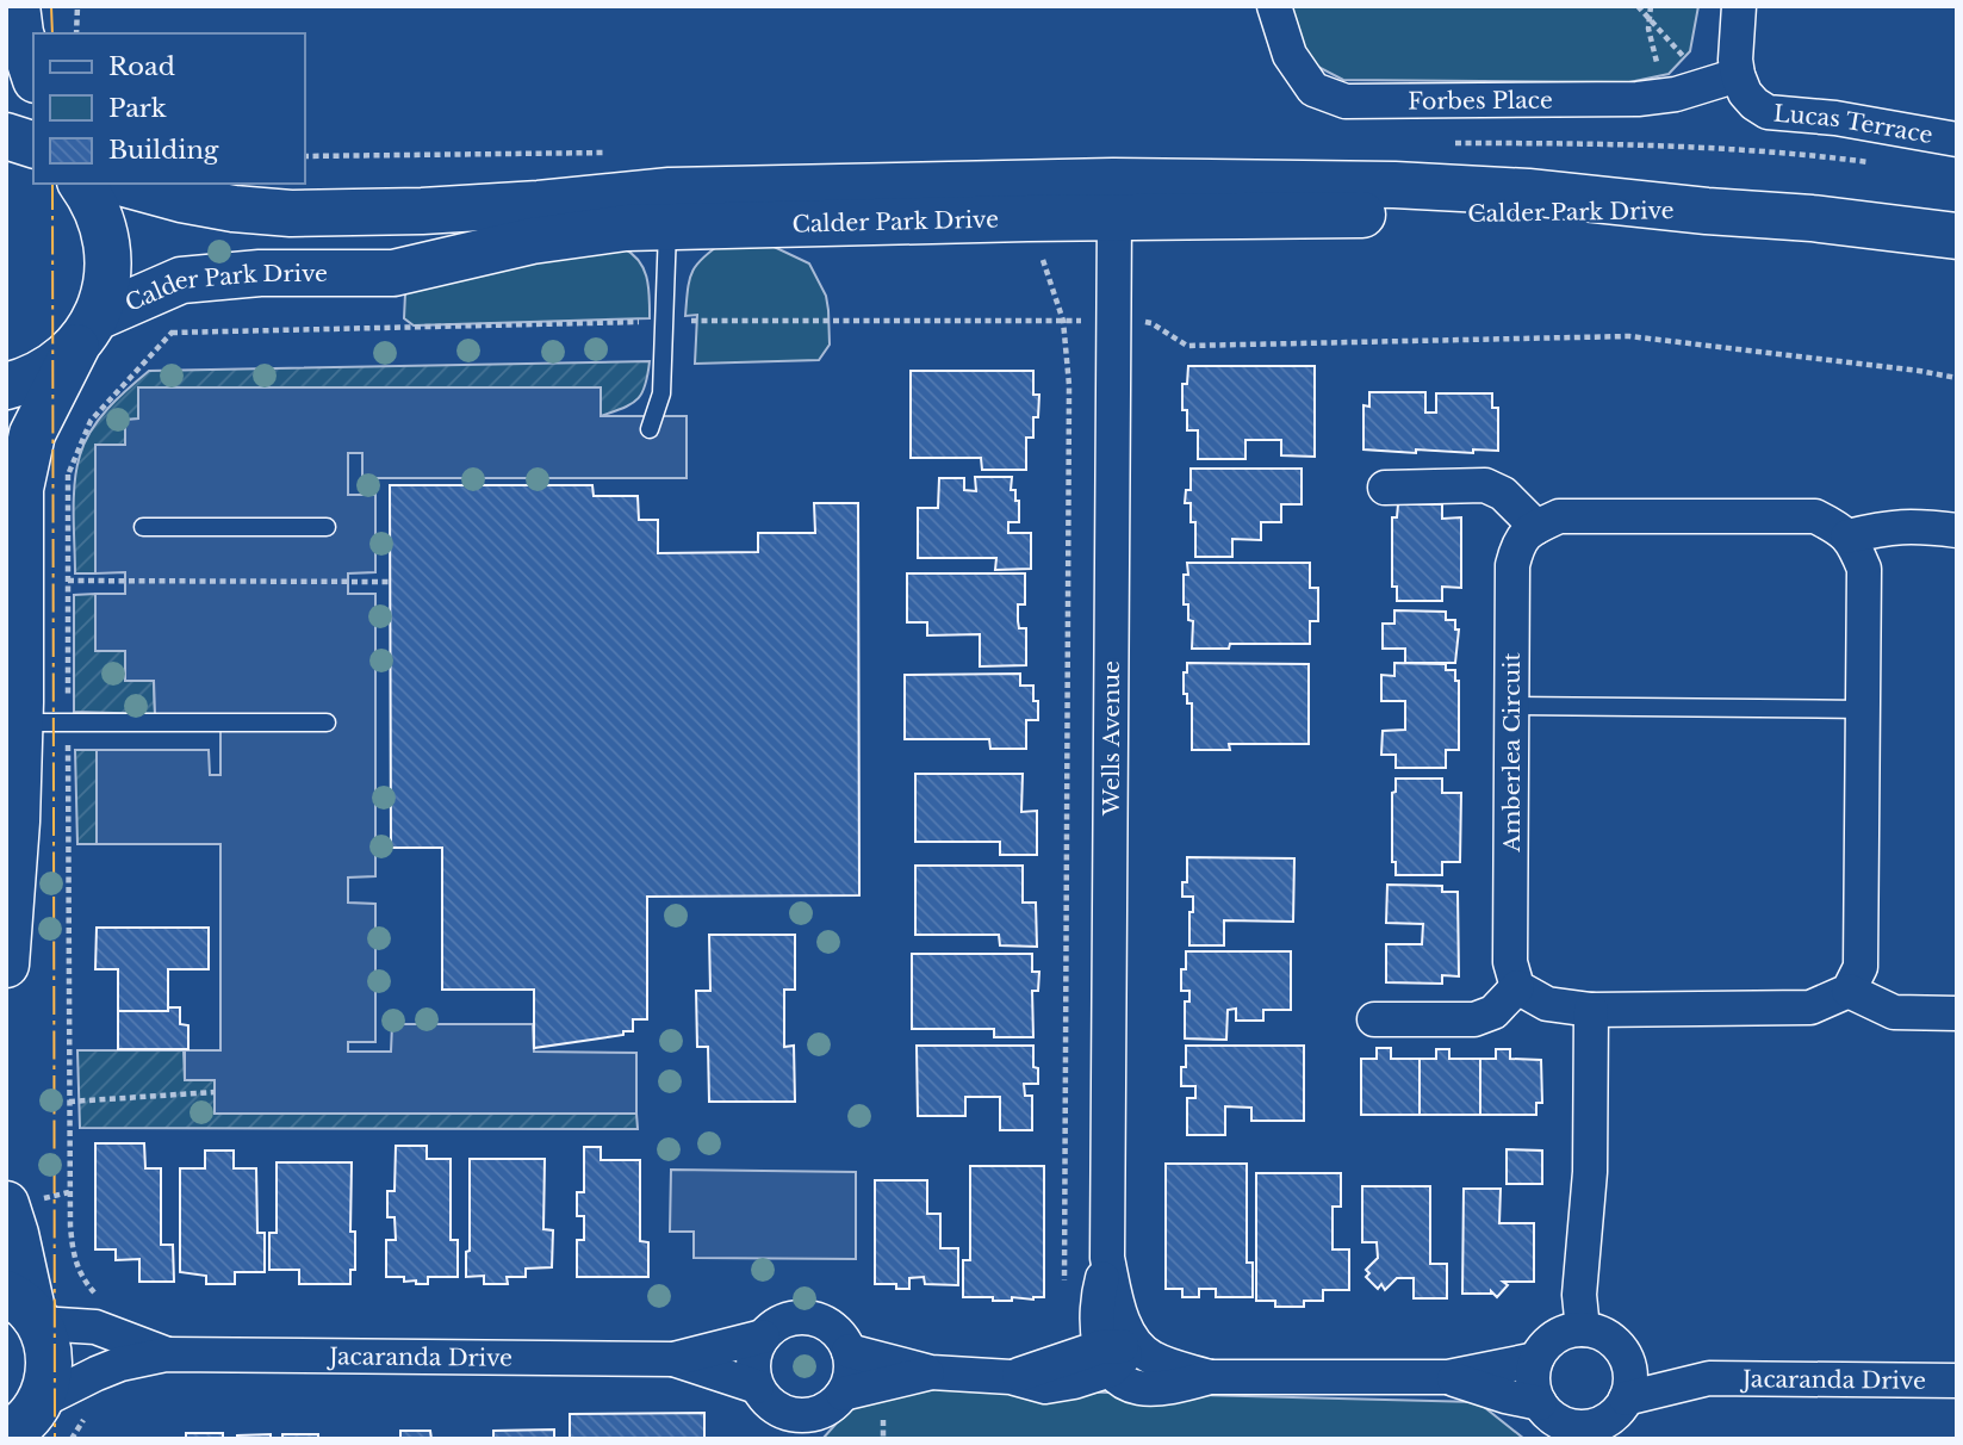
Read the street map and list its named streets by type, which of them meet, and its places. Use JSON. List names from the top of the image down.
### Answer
{
  "streets": {
    "street": [
      "Forbes Place",
      "Lucas Terrace",
      "Calder Park Drive",
      "Wells Avenue",
      "Amberlea Circuit",
      "Jacaranda Drive"
    ]
  },
  "crossings": [
    ["Forbes Place", "Lucas Terrace"],
    ["Calder Park Drive", "Wells Avenue"]
  ],
  "legend": ["Road", "Park", "Building"]
}
